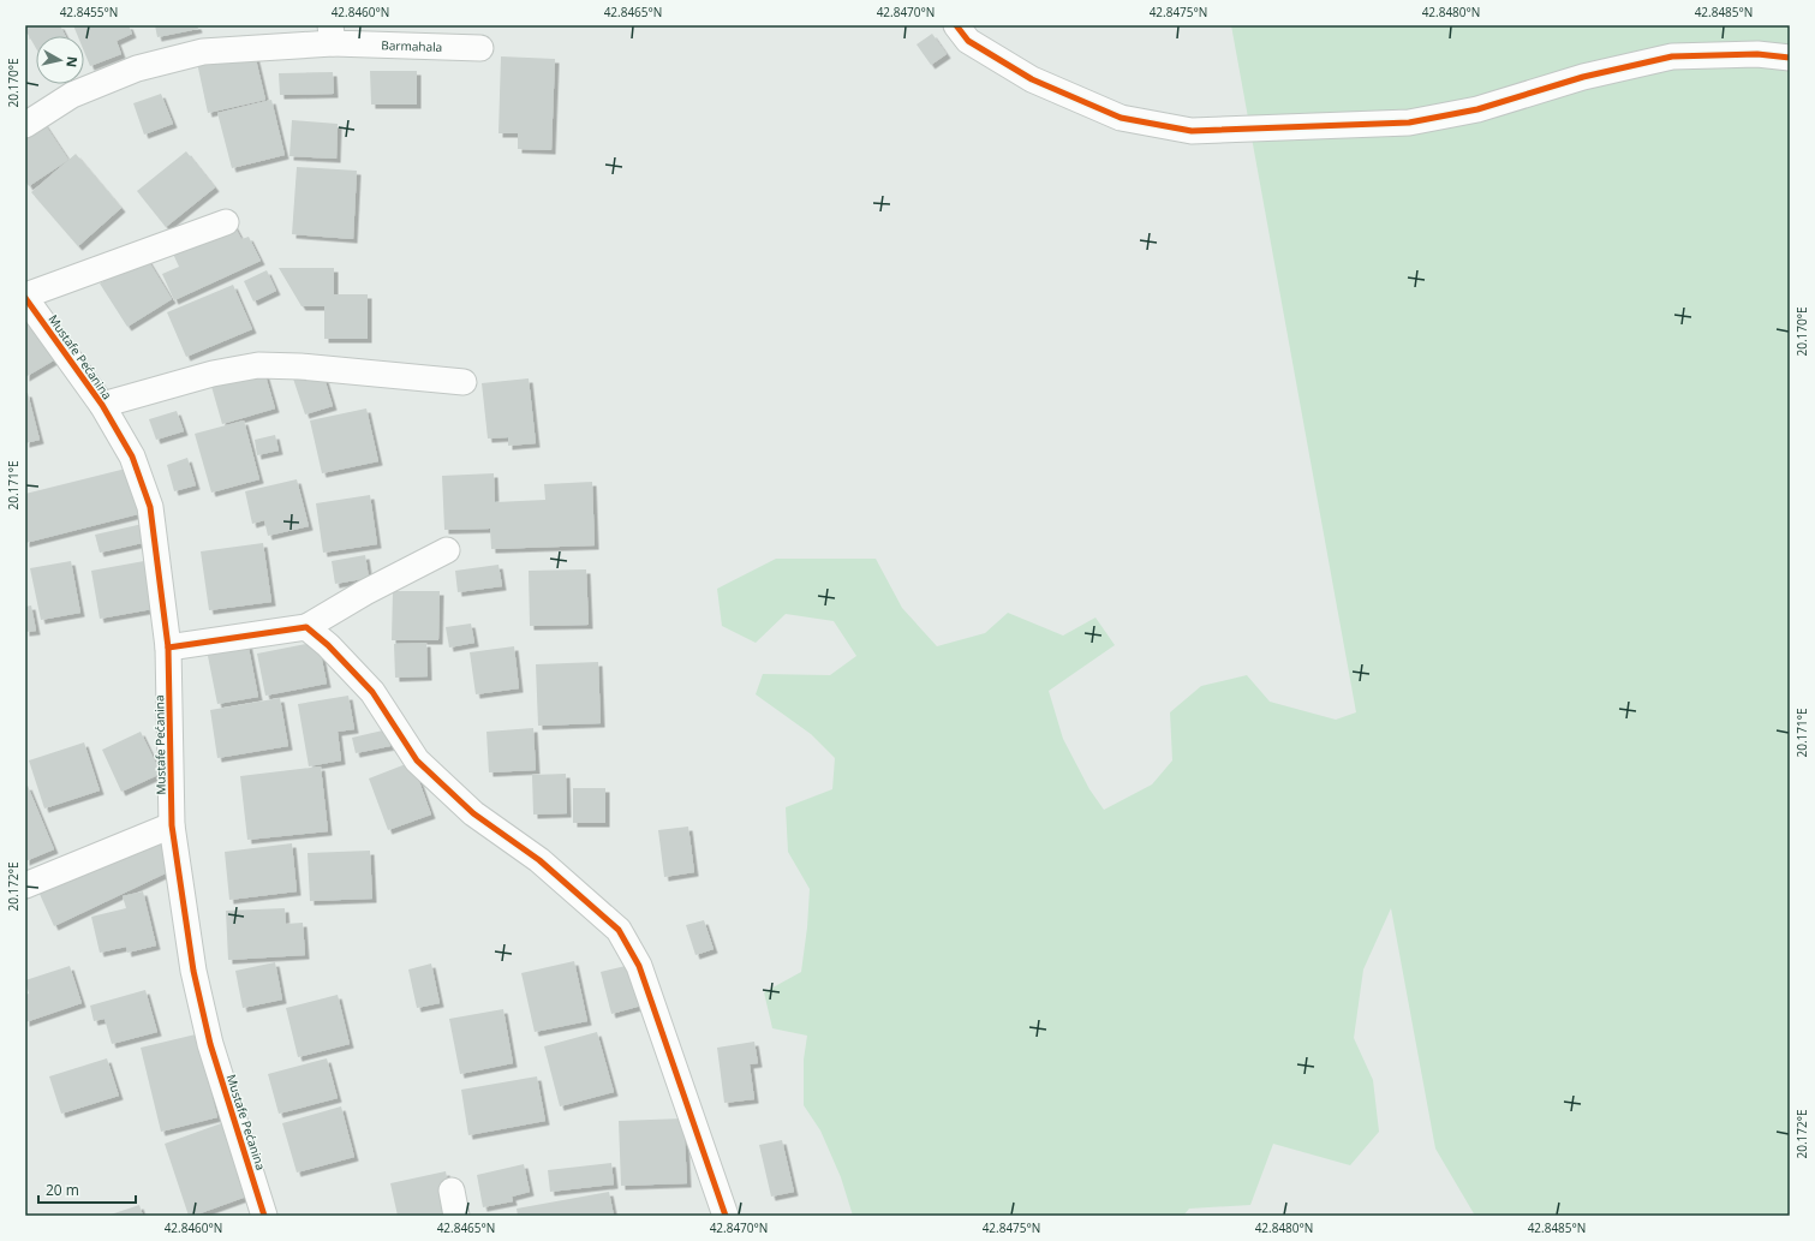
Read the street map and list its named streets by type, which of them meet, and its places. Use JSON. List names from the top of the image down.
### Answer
{
  "streets": {
    "street": ["Barmahala", "Mustafe Pećanina"]
  },
  "scale_bar": "20 m",
  "north": "right",
  "coordinates": [
    "42.8455°N",
    "42.8460°N",
    "42.8465°N",
    "42.8470°N",
    "42.8475°N",
    "42.8480°N",
    "42.8485°N",
    "20.170°E",
    "20.171°E",
    "20.172°E"
  ]
}
